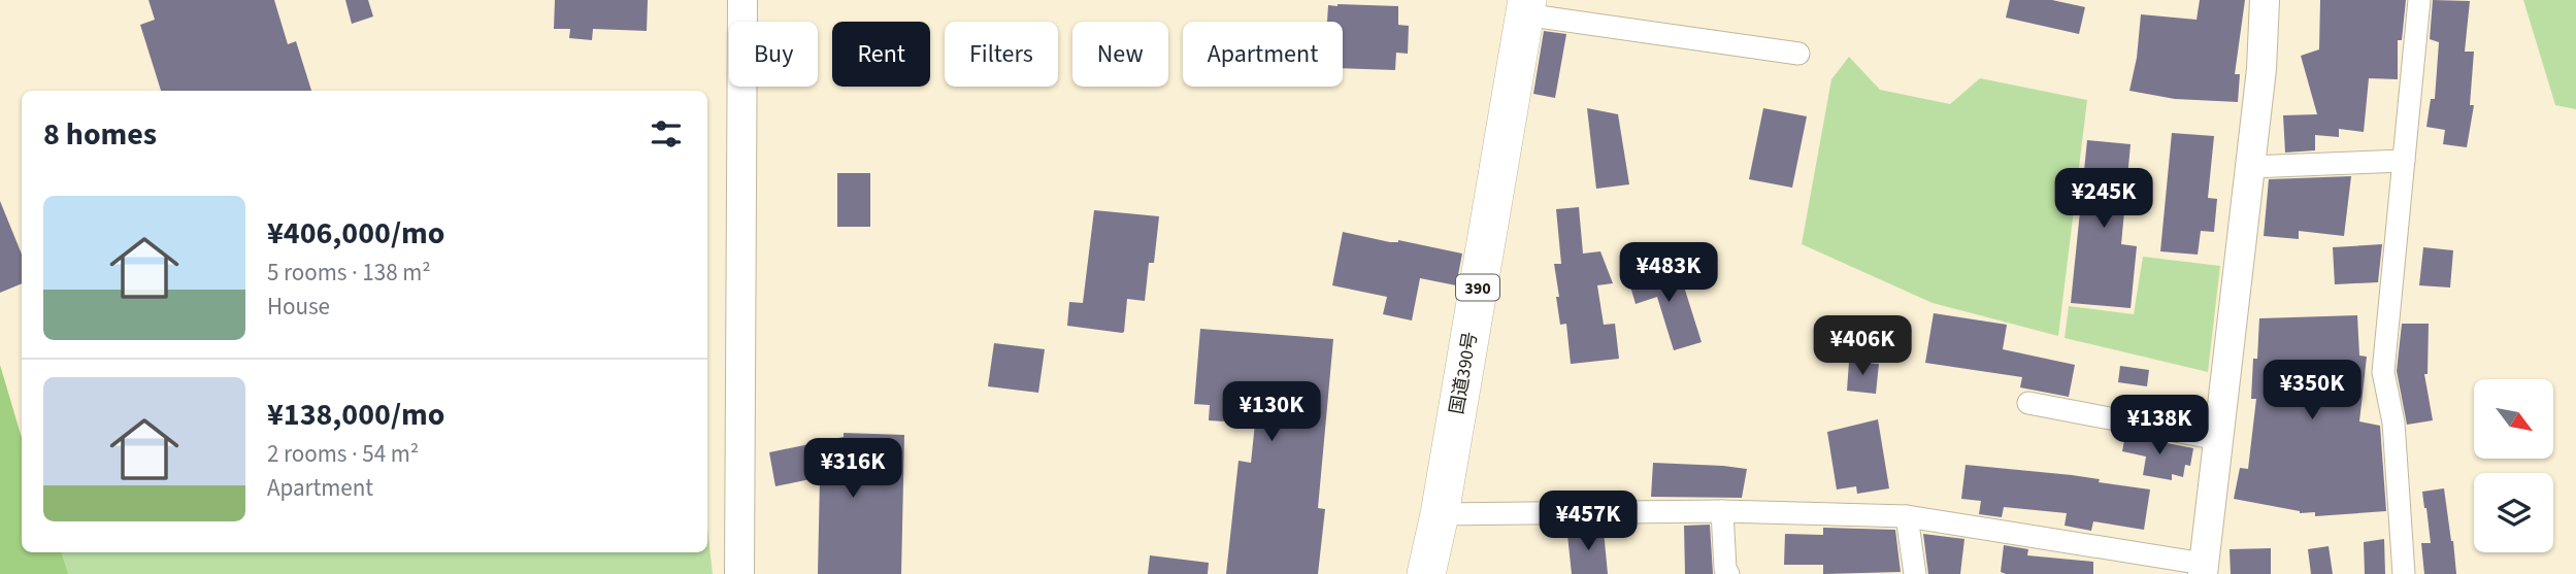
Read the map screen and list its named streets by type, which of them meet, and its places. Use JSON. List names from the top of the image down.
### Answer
{
  "streets": {
    "highway": ["390", "国道390号"]
  },
  "north": "bottom right",
  "page": {
    "chip": [
      "Buy",
      "Rent",
      "Filters",
      "New",
      "Apartment"
    ],
    "heading": "8 homes",
    "price": [
      "¥245K",
      "¥483K",
      "¥406K",
      "¥350K",
      "¥130K",
      "¥138K",
      "¥316K",
      "¥457K"
    ],
    "list": [
      {
        "name": "¥406,000/mo",
        "note": "5 rooms · 138 m² · House"
      },
      {
        "name": "¥138,000/mo",
        "note": "2 rooms · 54 m² · Apartment"
      }
    ]
  }
}
